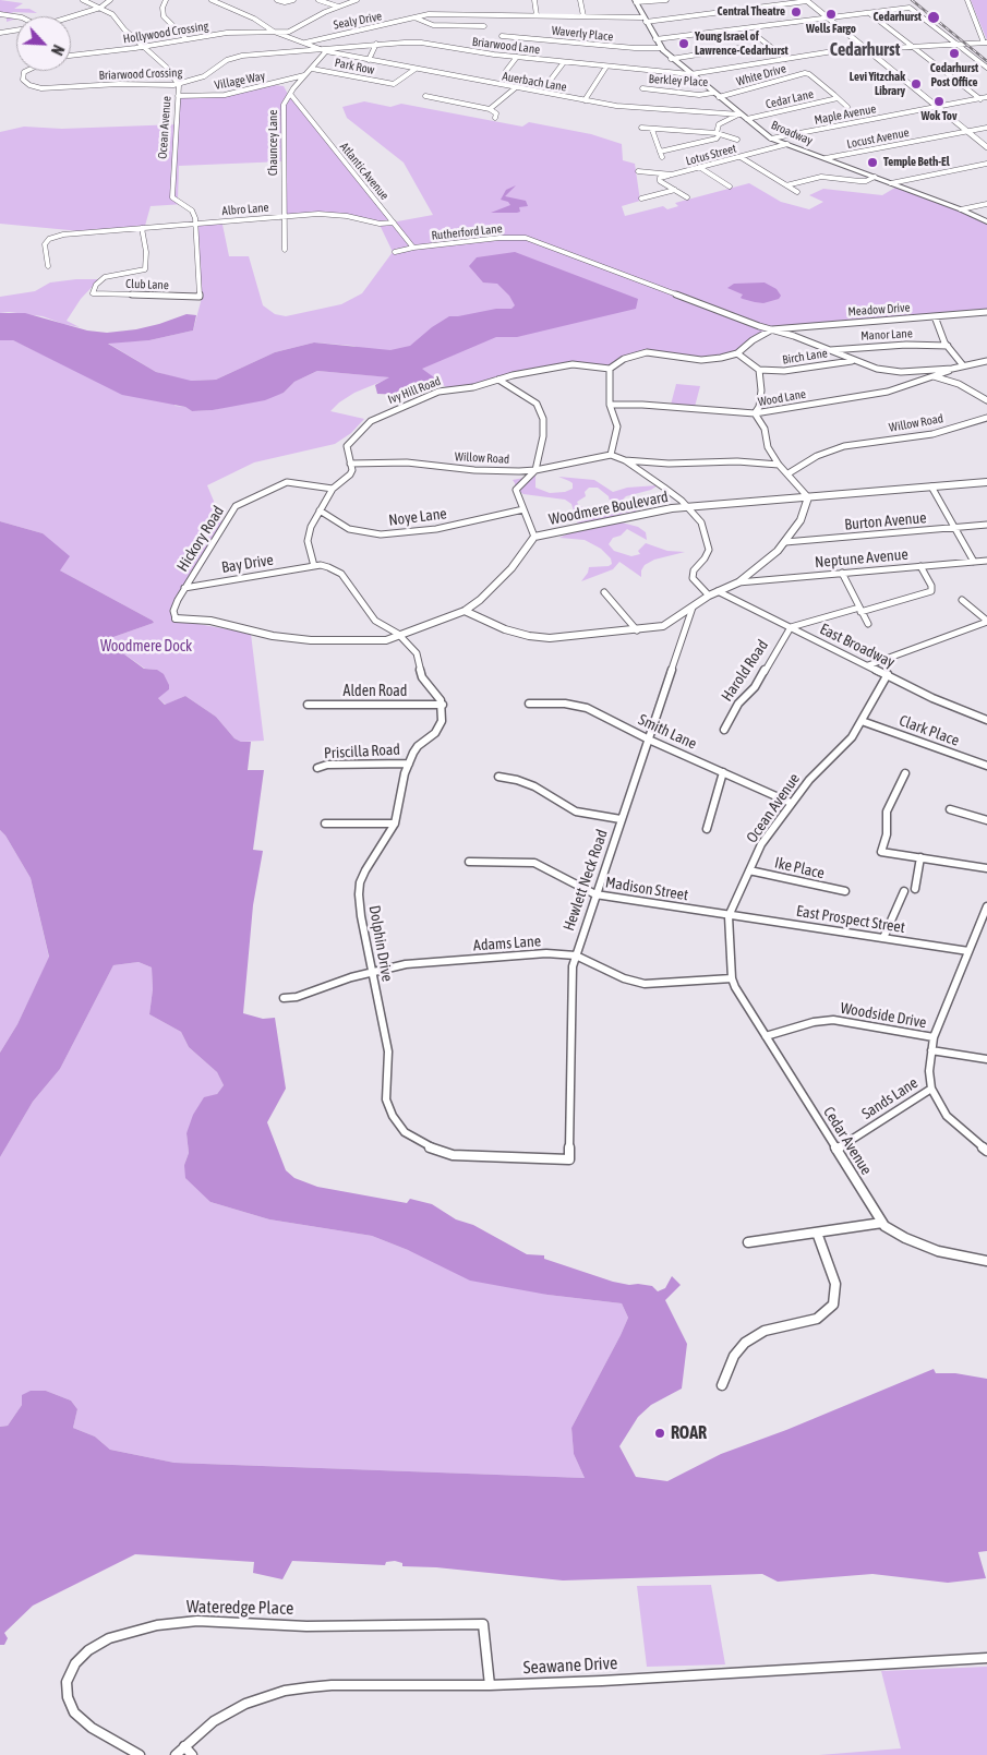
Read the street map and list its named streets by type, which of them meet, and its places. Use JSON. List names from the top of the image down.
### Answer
{
  "streets": {
    "main road": ["Broadway"],
    "street": [
      "Sealy Drive",
      "Hollywood Crossing",
      "Waverly Place",
      "Briarwood Lane",
      "Park Row",
      "Briarwood Crossing",
      "White Drive",
      "Village Way",
      "Berkley Place",
      "Auerbach Lane",
      "Cedar Lane",
      "Maple Avenue",
      "Ocean Avenue",
      "Locust Avenue",
      "Chauncey Lane",
      "Lotus Street",
      "Atlantic Avenue",
      "Albro Lane",
      "Rutherford Lane",
      "Club Lane",
      "Meadow Drive",
      "Manor Lane",
      "Birch Lane",
      "Ivy Hill Road",
      "Wood Lane",
      "Willow Road",
      "Woodmere Boulevard",
      "Noye Lane",
      "Burton Avenue",
      "Hickory Road",
      "Neptune Avenue",
      "Bay Drive",
      "East Broadway",
      "Harold Road",
      "Alden Road",
      "Clark Place",
      "Smith Lane",
      "Priscilla Road",
      "Ike Place",
      "Hewlett Neck Road",
      "Madison Street",
      "East Prospect Street",
      "Dolphin Drive",
      "Adams Lane",
      "Woodside Drive",
      "Sands Lane",
      "Cedar Avenue",
      "Wateredge Place",
      "Seawane Drive"
    ]
  },
  "crossings": [
    ["Sealy Drive", "Broadway"],
    ["Hollywood Crossing", "Ocean Avenue"],
    ["Waverly Place", "Broadway"],
    ["Briarwood Lane", "Briarwood Crossing"],
    ["Briarwood Lane", "Broadway"],
    ["Park Row", "Auerbach Lane"],
    ["Park Row", "Chauncey Lane"],
    ["Briarwood Crossing", "Ocean Avenue"],
    ["White Drive", "Berkley Place"],
    ["White Drive", "Cedar Lane"],
    ["White Drive", "Broadway"],
    ["Village Way", "Ocean Avenue"],
    ["Village Way", "Chauncey Lane"],
    ["Berkley Place", "Broadway"],
    ["Auerbach Lane", "Broadway"],
    ["Auerbach Lane", "Chauncey Lane"],
    ["Cedar Lane", "Broadway"],
    ["Maple Avenue", "Broadway"],
    ["Ocean Avenue", "Albro Lane"],
    ["Ocean Avenue", "Club Lane"],
    ["Ocean Avenue", "East Broadway"],
    ["Ocean Avenue", "Clark Place"],
    ["Ocean Avenue", "Smith Lane"],
    ["Ocean Avenue", "Ike Place"],
    ["Ocean Avenue", "Madison Street"],
    ["Ocean Avenue", "East Prospect Street"],
    ["Ocean Avenue", "Adams Lane"],
    ["Ocean Avenue", "Cedar Avenue"],
    ["Broadway", "Locust Avenue"],
    ["Broadway", "Lotus Street"],
    ["Chauncey Lane", "Atlantic Avenue"],
    ["Chauncey Lane", "Albro Lane"],
    ["Atlantic Avenue", "Albro Lane"],
    ["Atlantic Avenue", "Rutherford Lane"],
    ["Albro Lane", "Club Lane"],
    ["Rutherford Lane", "Meadow Drive"],
    ["Ivy Hill Road", "Willow Road"],
    ["Ivy Hill Road", "Noye Lane"],
    ["Ivy Hill Road", "Hickory Road"],
    ["Ivy Hill Road", "Bay Drive"],
    ["Woodmere Boulevard", "Hickory Road"],
    ["Hickory Road", "Bay Drive"],
    ["East Broadway", "Harold Road"],
    ["Alden Road", "Dolphin Drive"],
    ["Smith Lane", "Hewlett Neck Road"],
    ["Priscilla Road", "Dolphin Drive"],
    ["Hewlett Neck Road", "Madison Street"],
    ["Hewlett Neck Road", "Dolphin Drive"],
    ["Hewlett Neck Road", "Adams Lane"],
    ["Madison Street", "East Prospect Street"],
    ["Dolphin Drive", "Adams Lane"],
    ["Adams Lane", "Cedar Avenue"],
    ["Woodside Drive", "Cedar Avenue"],
    ["Sands Lane", "Cedar Avenue"],
    ["Wateredge Place", "Seawane Drive"]
  ],
  "districts": ["Cedarhurst"],
  "parks": ["Woodmere Dock"],
  "places": [
    "Central Theatre",
    "Wells Fargo",
    "Cedarhurst",
    "Young Israel of Lawrence-Cedarhurst",
    "Cedarhurst Post Office",
    "Levi Yitzchak Library",
    "Wok Tov",
    "Temple Beth-El",
    "ROAR"
  ],
  "north": "bottom right"
}
